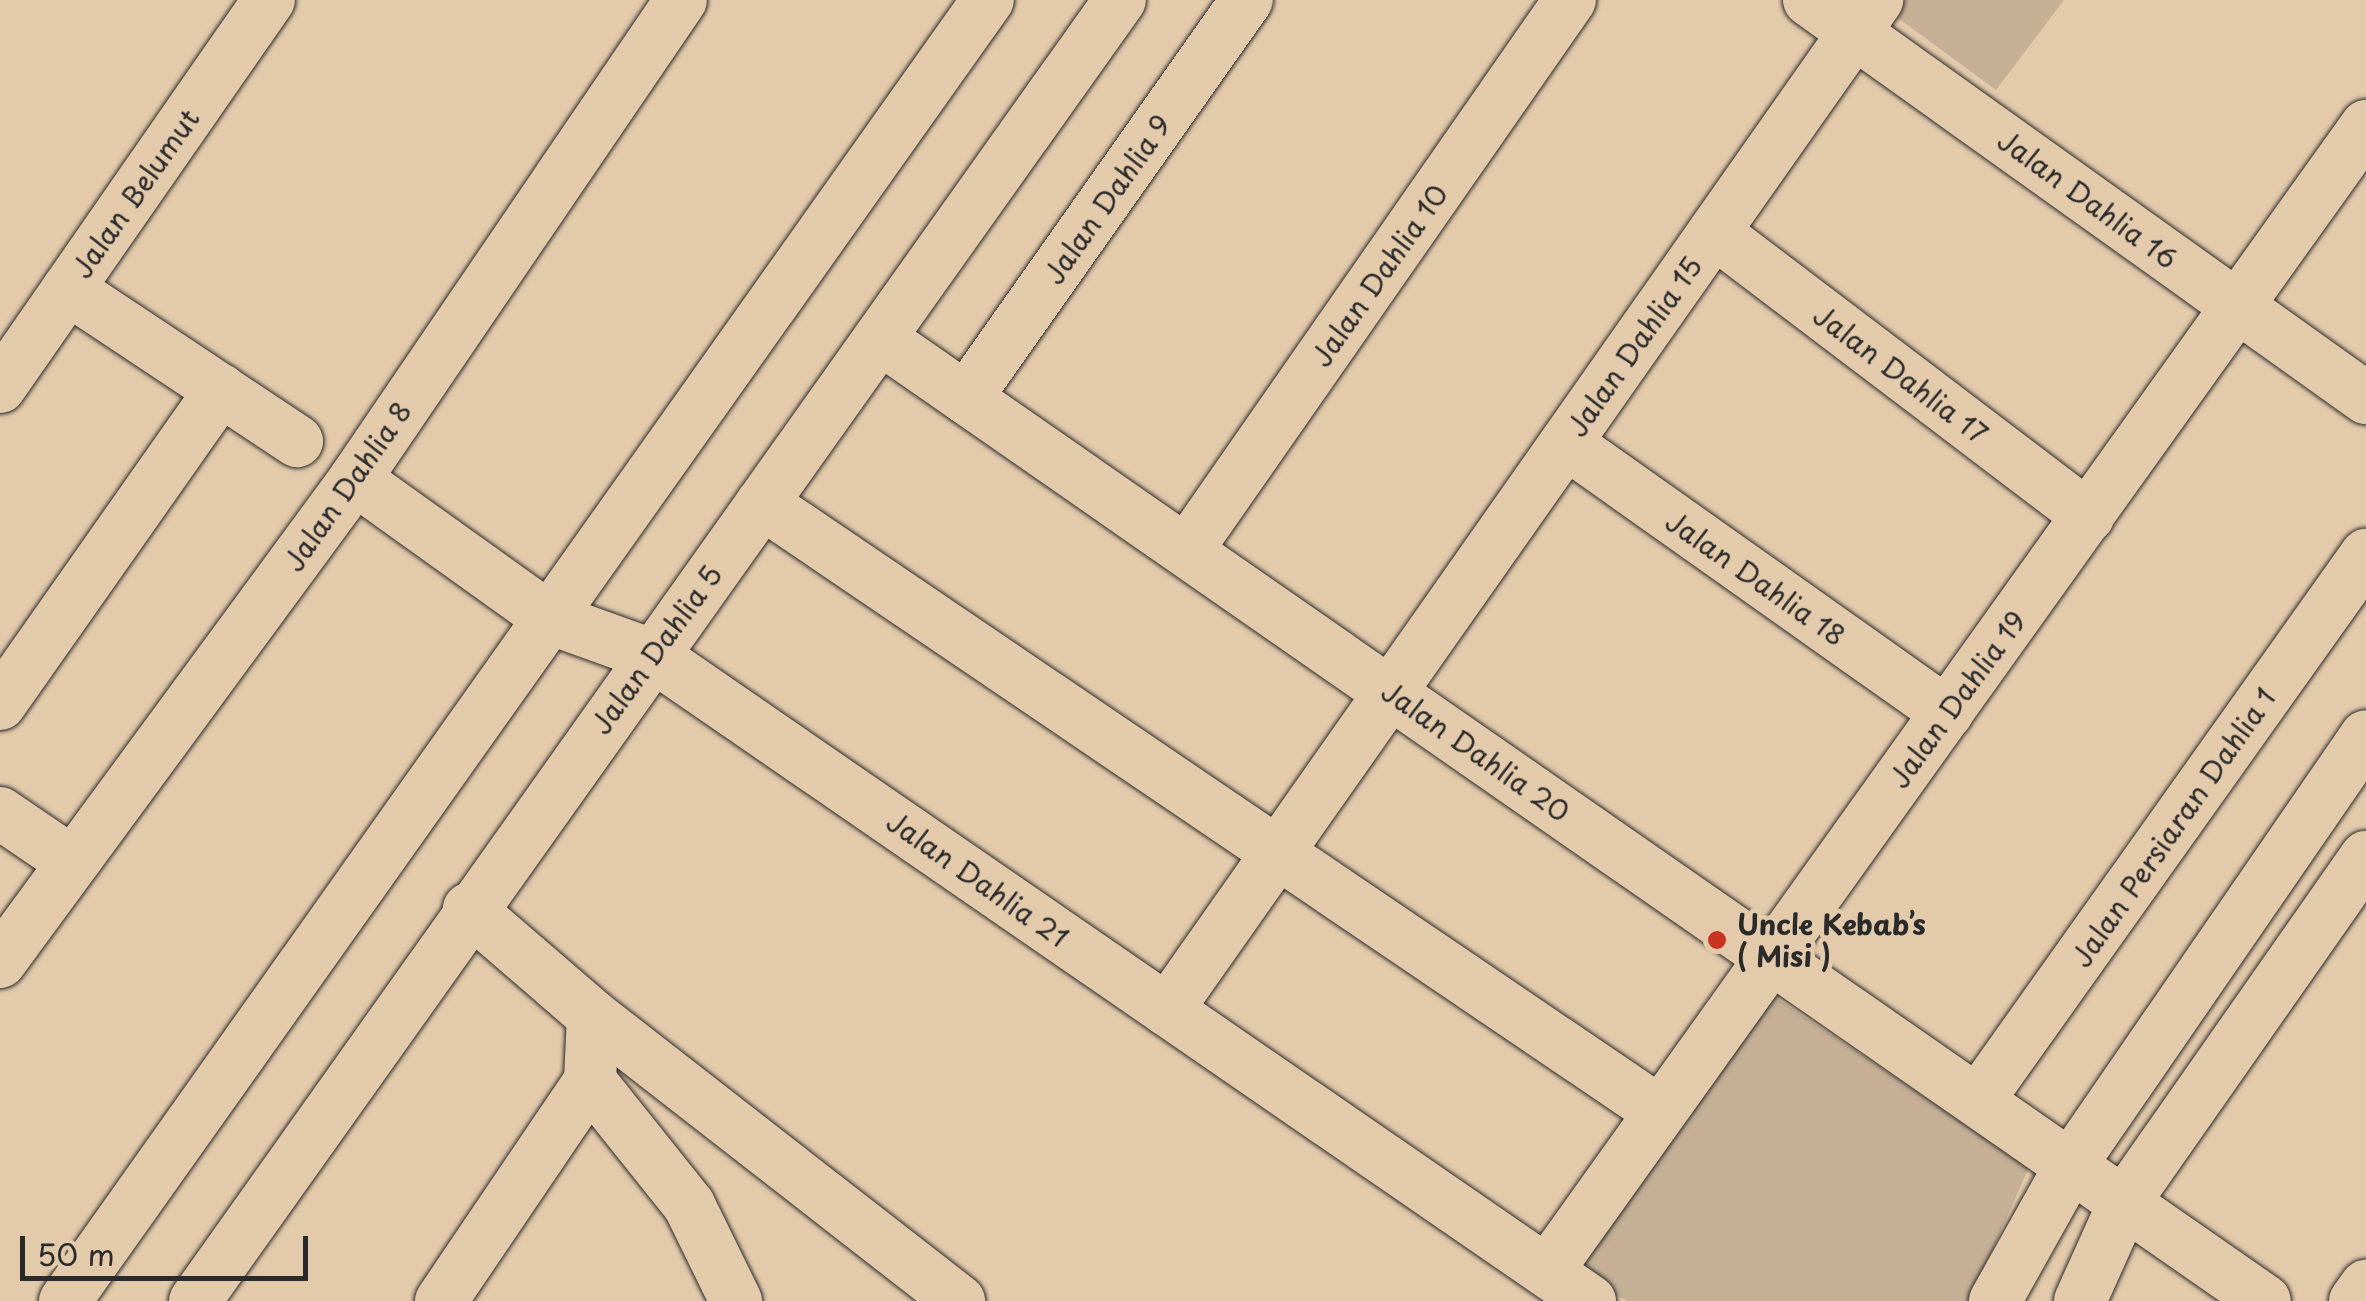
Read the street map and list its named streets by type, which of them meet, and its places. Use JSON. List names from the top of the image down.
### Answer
{
  "streets": {
    "street": [
      "Jalan Belumut",
      "Jalan Dahlia 9",
      "Jalan Dahlia 16",
      "Jalan Dahlia 10",
      "Jalan Dahlia 15",
      "Jalan Dahlia 17",
      "Jalan Dahlia 8",
      "Jalan Dahlia 18",
      "Jalan Dahlia 5",
      "Jalan Dahlia 19",
      "Jalan Dahlia 20",
      "Jalan Persiaran Dahlia 1",
      "Jalan Dahlia 21"
    ]
  },
  "crossings": [
    ["Jalan Dahlia 9", "Jalan Dahlia 20"],
    ["Jalan Dahlia 16", "Jalan Dahlia 15"],
    ["Jalan Dahlia 16", "Jalan Dahlia 19"],
    ["Jalan Dahlia 10", "Jalan Dahlia 20"],
    ["Jalan Dahlia 15", "Jalan Dahlia 17"],
    ["Jalan Dahlia 15", "Jalan Dahlia 18"],
    ["Jalan Dahlia 15", "Jalan Dahlia 20"],
    ["Jalan Dahlia 15", "Jalan Dahlia 21"],
    ["Jalan Dahlia 17", "Jalan Dahlia 19"],
    ["Jalan Dahlia 8", "Jalan Dahlia 21"],
    ["Jalan Dahlia 18", "Jalan Dahlia 19"],
    ["Jalan Dahlia 5", "Jalan Dahlia 20"],
    ["Jalan Dahlia 5", "Jalan Dahlia 21"],
    ["Jalan Dahlia 19", "Jalan Dahlia 20"],
    ["Jalan Dahlia 19", "Jalan Dahlia 21"],
    ["Jalan Dahlia 20", "Jalan Persiaran Dahlia 1"]
  ],
  "places": ["Uncle Kebab’s ( Misi )"],
  "scale_bar": "50 m"
}
